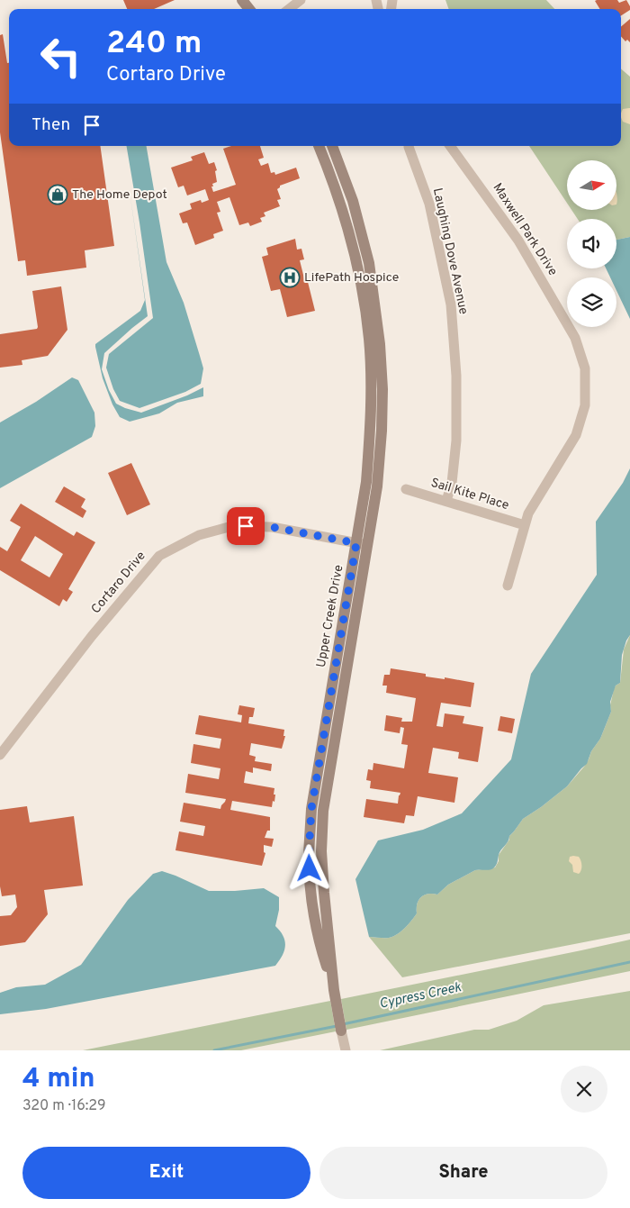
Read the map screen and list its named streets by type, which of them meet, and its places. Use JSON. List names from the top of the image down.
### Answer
{
  "streets": {
    "street": [
      "Maxwell Park Drive",
      "Laughing Dove Avenue",
      "Sail Kite Place",
      "Cortaro Drive",
      "Upper Creek Drive"
    ]
  },
  "crossings": [
    ["Maxwell Park Drive", "Sail Kite Place"],
    ["Laughing Dove Avenue", "Sail Kite Place"],
    ["Cortaro Drive", "Upper Creek Drive"]
  ],
  "water": ["Cypress Creek"],
  "places": {
    "shop": ["The Home Depot"],
    "hospital": ["LifePath Hospice"]
  },
  "north": "right",
  "page": {
    "turn": ["240 m", "Cortaro Drive"],
    "then": "Then",
    "heading": ["4 min", "320 m · 16:29"],
    "buttons": ["Exit", "Share"]
  }
}
